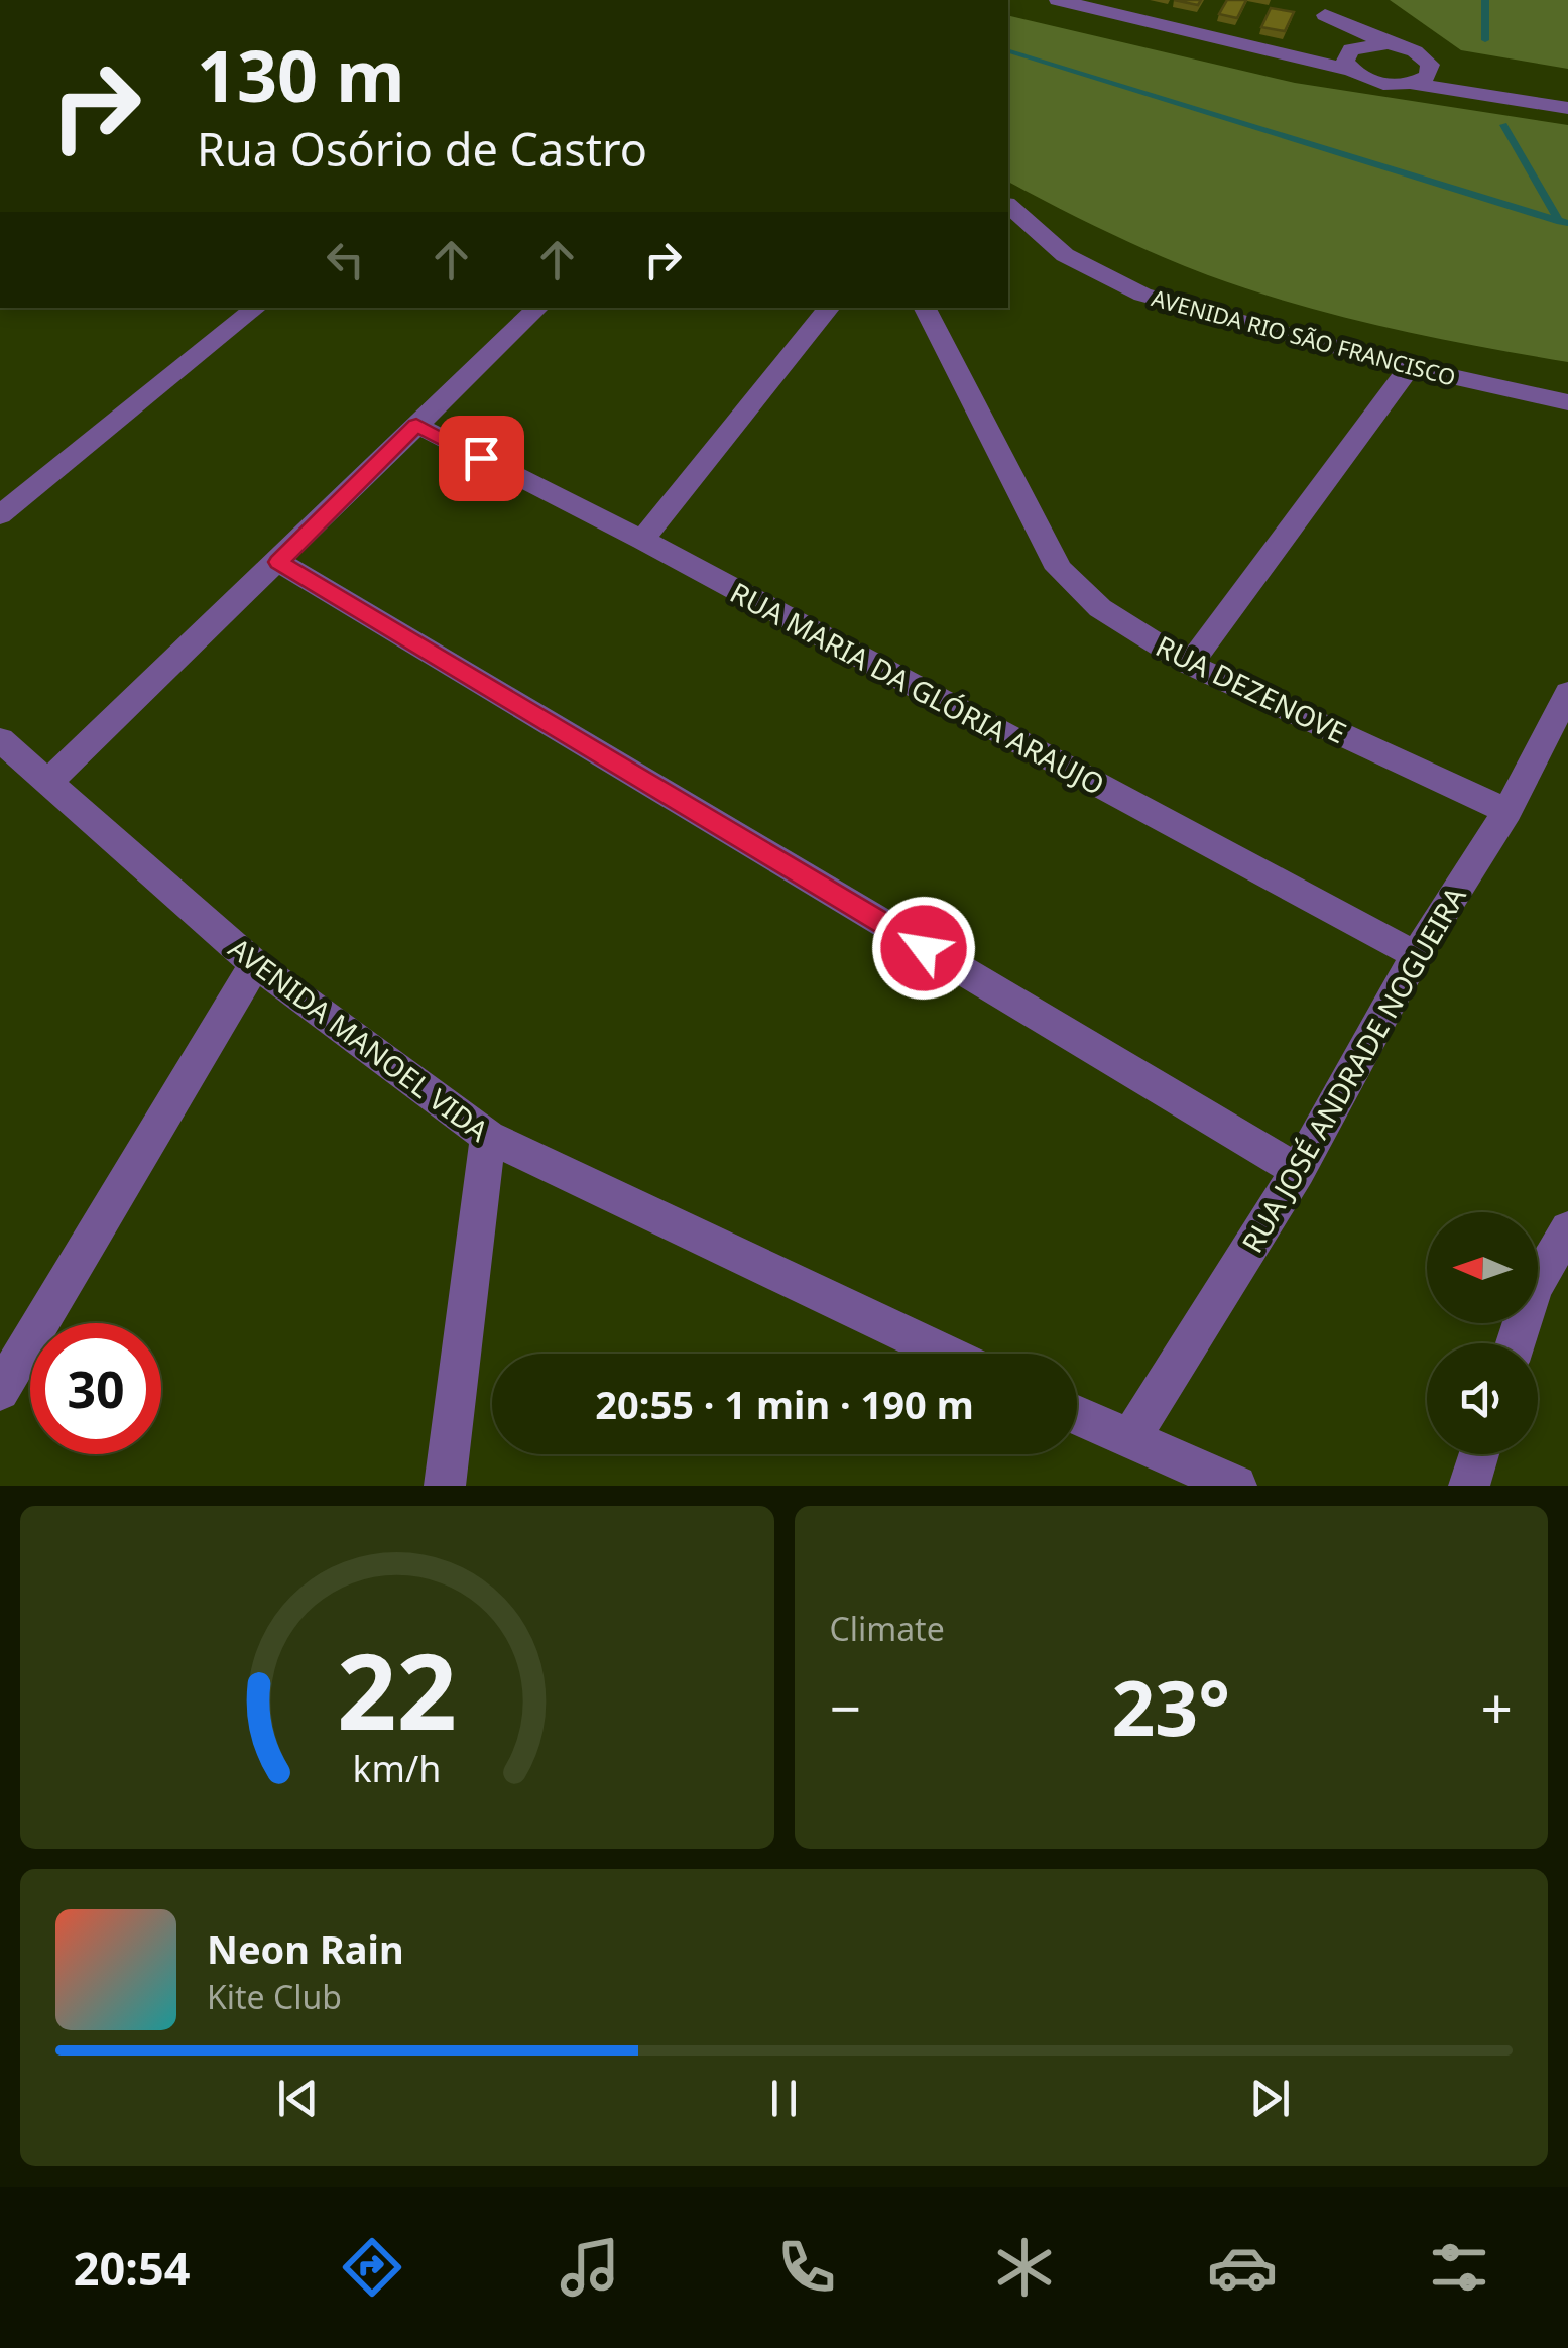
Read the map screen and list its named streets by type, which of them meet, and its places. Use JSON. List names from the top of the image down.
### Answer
{
  "streets": {
    "street": [
      "AVENIDA RIO SÃO FRANCISCO",
      "RUA MARIA DA GLÓRIA ARAUJO",
      "RUA DEZENOVE",
      "AVENIDA MANOEL VIDA",
      "RUA JOSÉ ANDRADE NOGUEIRA"
    ]
  },
  "crossings": [
    ["RUA MARIA DA GLÓRIA ARAUJO", "RUA JOSÉ ANDRADE NOGUEIRA"],
    ["RUA DEZENOVE", "RUA JOSÉ ANDRADE NOGUEIRA"]
  ],
  "north": "left",
  "page": {
    "turn": ["130 m", "Rua Osório de Castro"],
    "limit": "30",
    "trip": "20:55 · 1 min · 190 m",
    "tile": "Climate",
    "heat": ["−", "23°", "+"],
    "song": ["Neon Rain", "Kite Club"],
    "tabs": "20:54",
    "gauge": ["22", "km/h"]
  }
}
